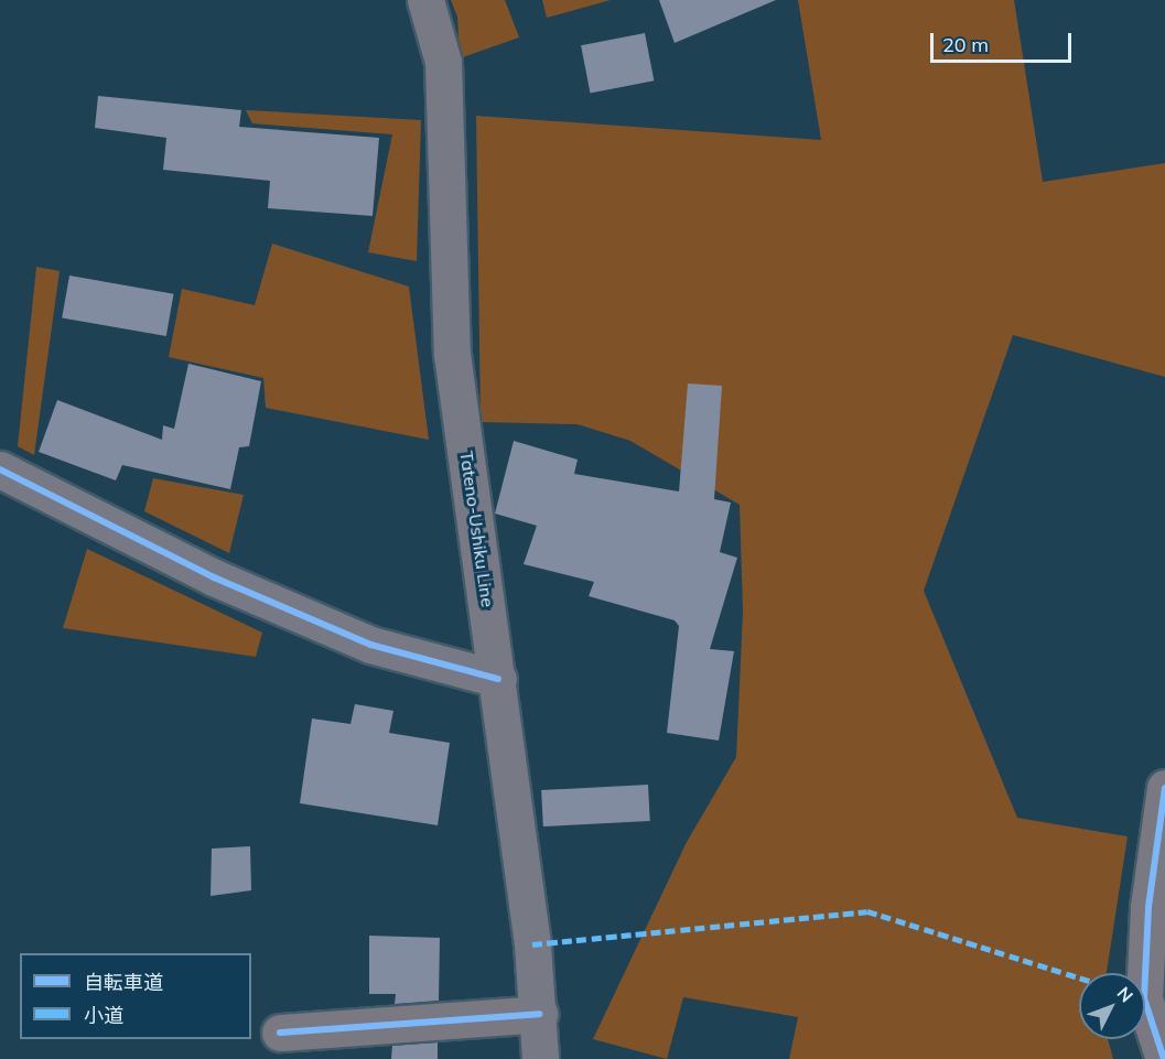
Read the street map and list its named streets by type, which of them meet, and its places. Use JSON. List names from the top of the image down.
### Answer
{
  "streets": {
    "main road": ["Tateno-Ushiku Line"]
  },
  "legend": ["自転車道", "小道"],
  "scale_bar": "20 m",
  "north": "top right"
}
